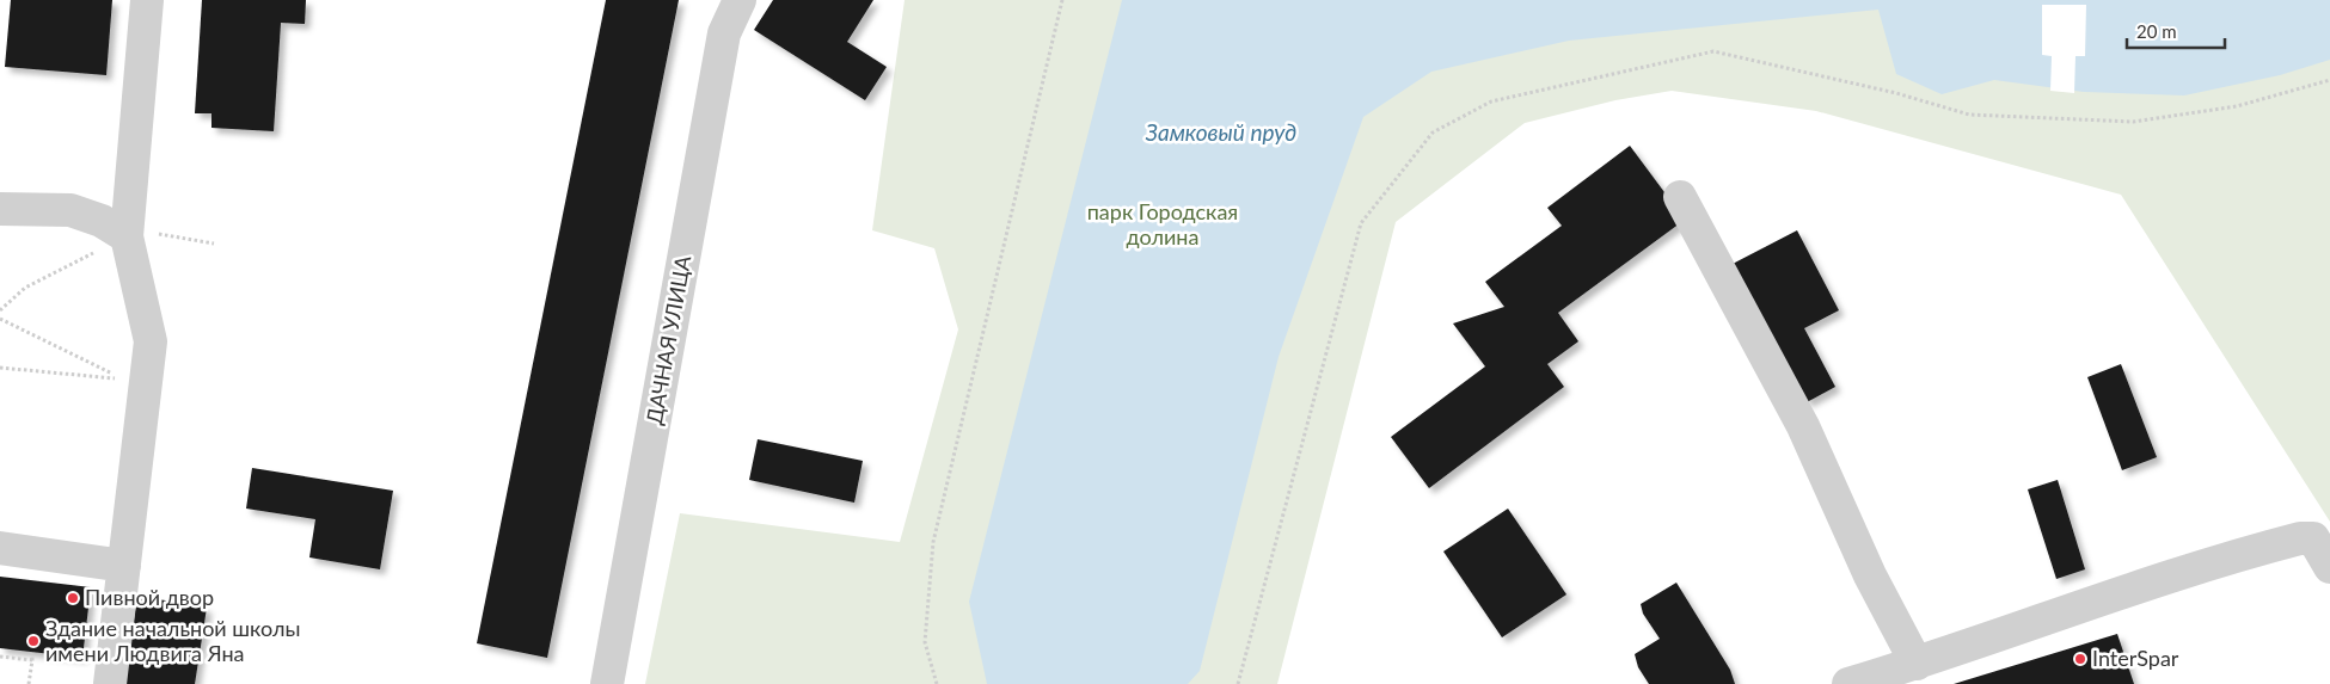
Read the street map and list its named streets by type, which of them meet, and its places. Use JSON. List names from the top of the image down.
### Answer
{
  "streets": {
    "street": ["ДАЧНАЯ УЛИЦА"]
  },
  "water": ["Замковый пруд"],
  "parks": ["парк Городская долина"],
  "places": ["Пивной двор", "Здание начальной школы имени Людвига Яна", "InterSpar"],
  "scale_bar": "20 m"
}
